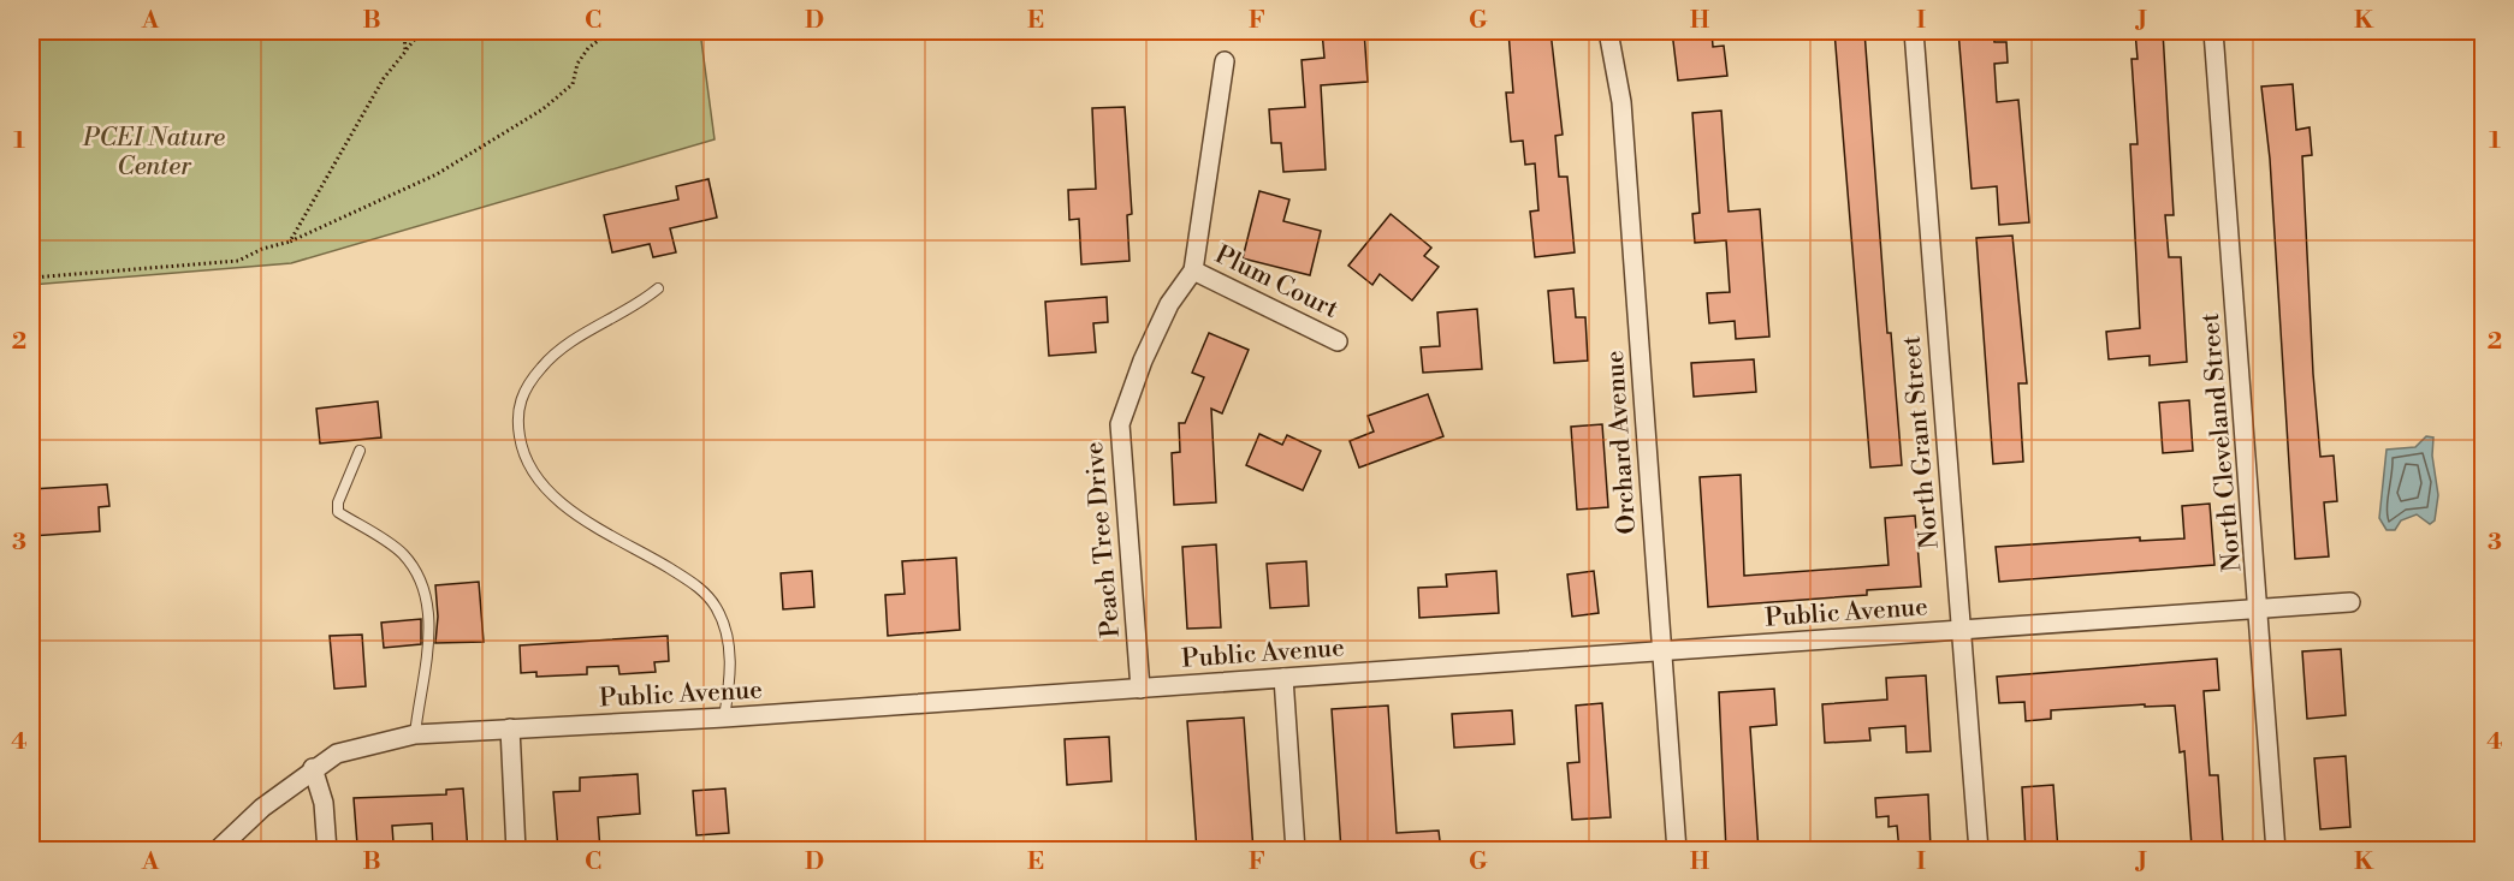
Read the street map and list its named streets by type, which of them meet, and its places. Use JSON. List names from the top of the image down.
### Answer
{
  "streets": {
    "street": [
      "Plum Court",
      "Orchard Avenue",
      "North Grant Street",
      "North Cleveland Street",
      "Peach Tree Drive",
      "Public Avenue"
    ]
  },
  "crossings": [
    ["Plum Court", "Peach Tree Drive"],
    ["Orchard Avenue", "Public Avenue"],
    ["North Grant Street", "Public Avenue"],
    ["North Cleveland Street", "Public Avenue"],
    ["Peach Tree Drive", "Public Avenue"]
  ],
  "parks": ["PCEI Nature Center"],
  "grid": {
    "columns": [
      "A",
      "B",
      "C",
      "D",
      "E",
      "F",
      "G",
      "H",
      "I",
      "J",
      "K"
    ],
    "rows": [
      "1",
      "2",
      "3",
      "4"
    ]
  }
}
